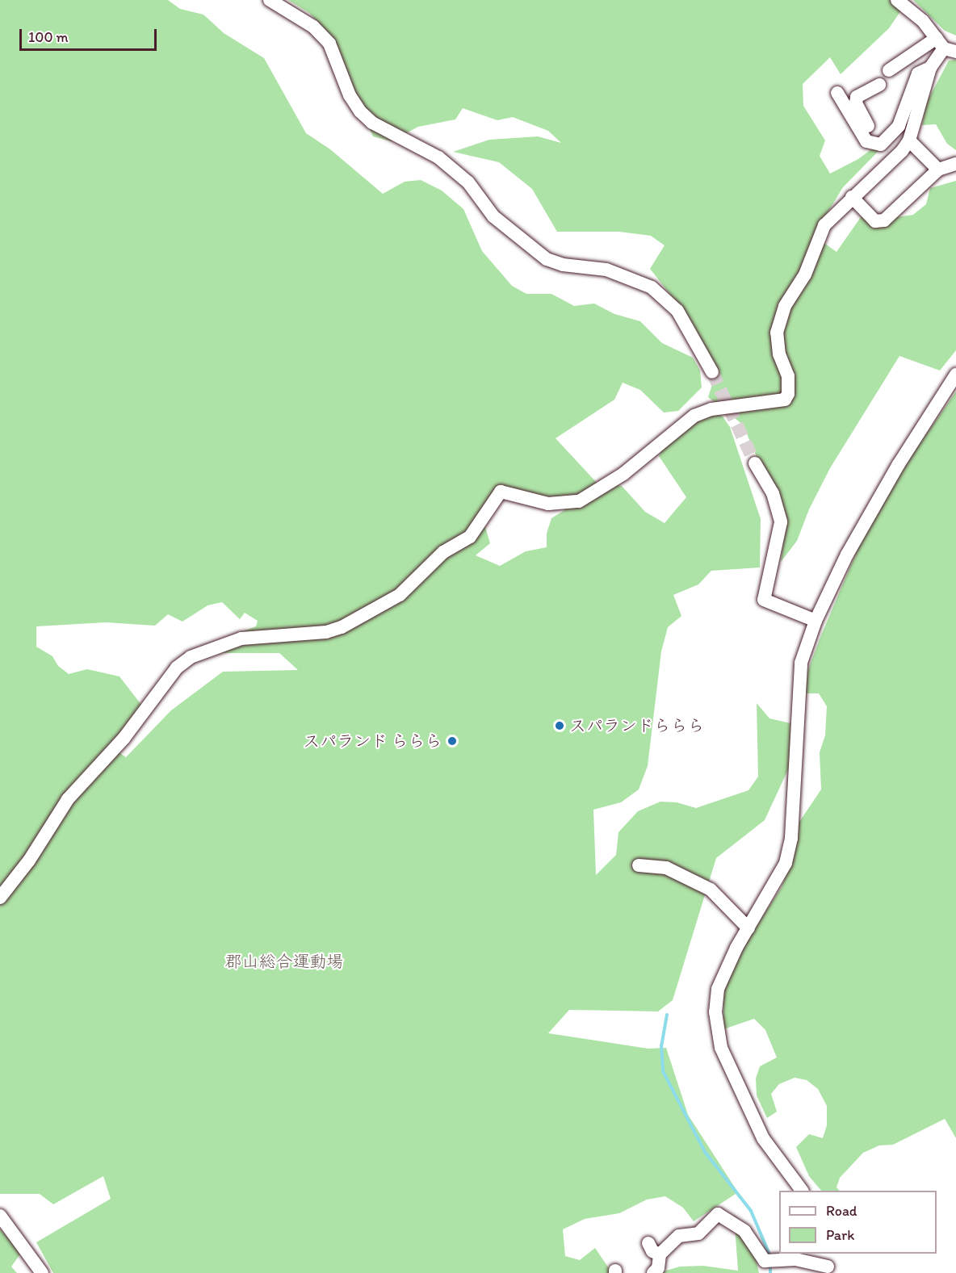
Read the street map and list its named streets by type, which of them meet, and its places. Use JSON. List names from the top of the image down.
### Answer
{
  "parks": ["郡山総合運動場"],
  "places": ["スパランドららら", "スパランド ららら"],
  "legend": ["Road", "Park"],
  "scale_bar": "100 m"
}
